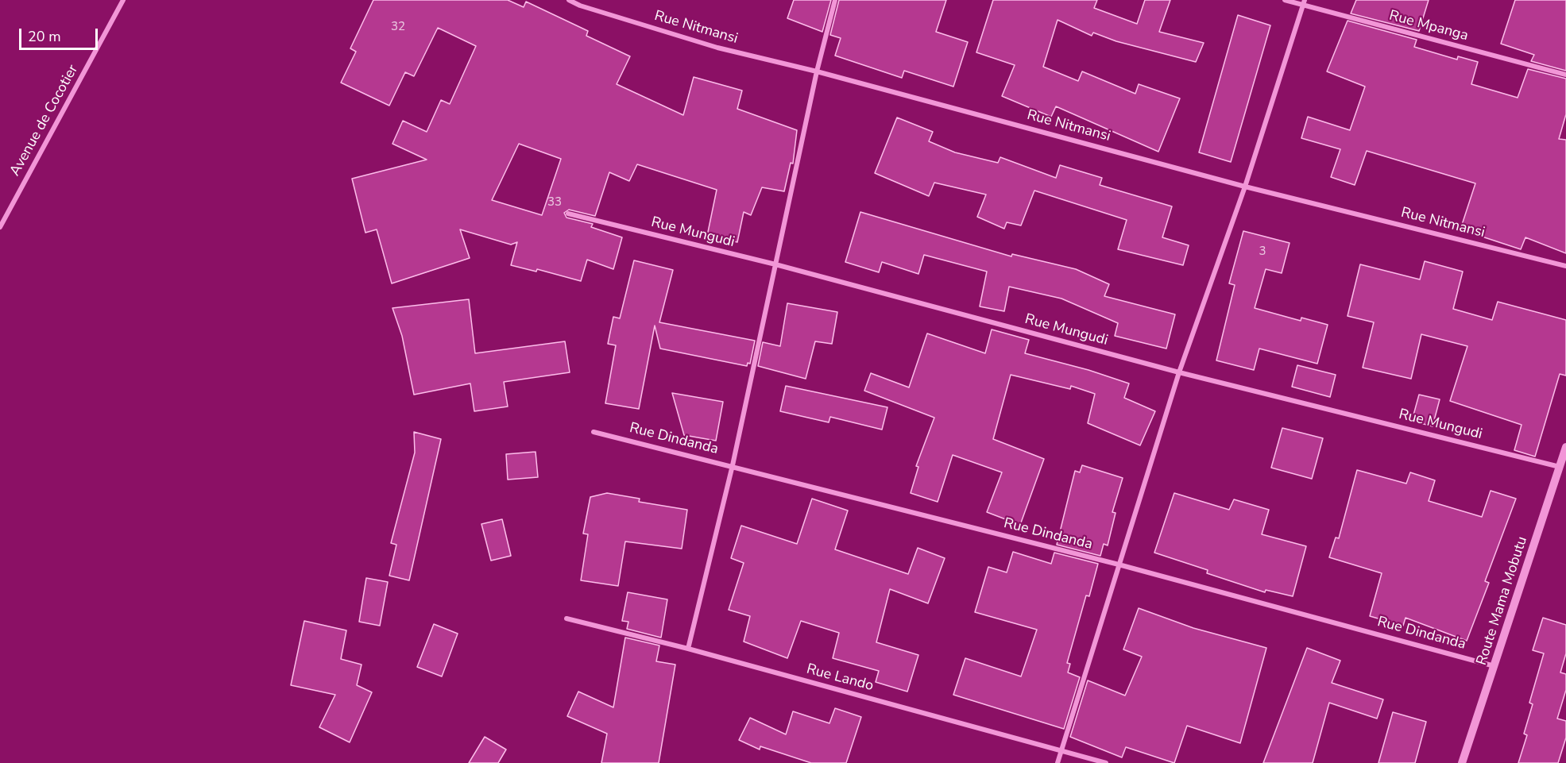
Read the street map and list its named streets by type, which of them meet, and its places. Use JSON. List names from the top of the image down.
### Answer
{
  "streets": {
    "street": [
      "Rue Mpanga",
      "Rue Nitmansi",
      "Avenue de Cocotier",
      "Rue Mungudi",
      "Rue Dindanda",
      "Route Mama Mobutu",
      "Rue Lando"
    ]
  },
  "crossings": [
    ["Rue Mungudi", "Route Mama Mobutu"],
    ["Rue Dindanda", "Route Mama Mobutu"]
  ],
  "house_numbers": ["32", "33", "3"],
  "scale_bar": "20 m"
}
